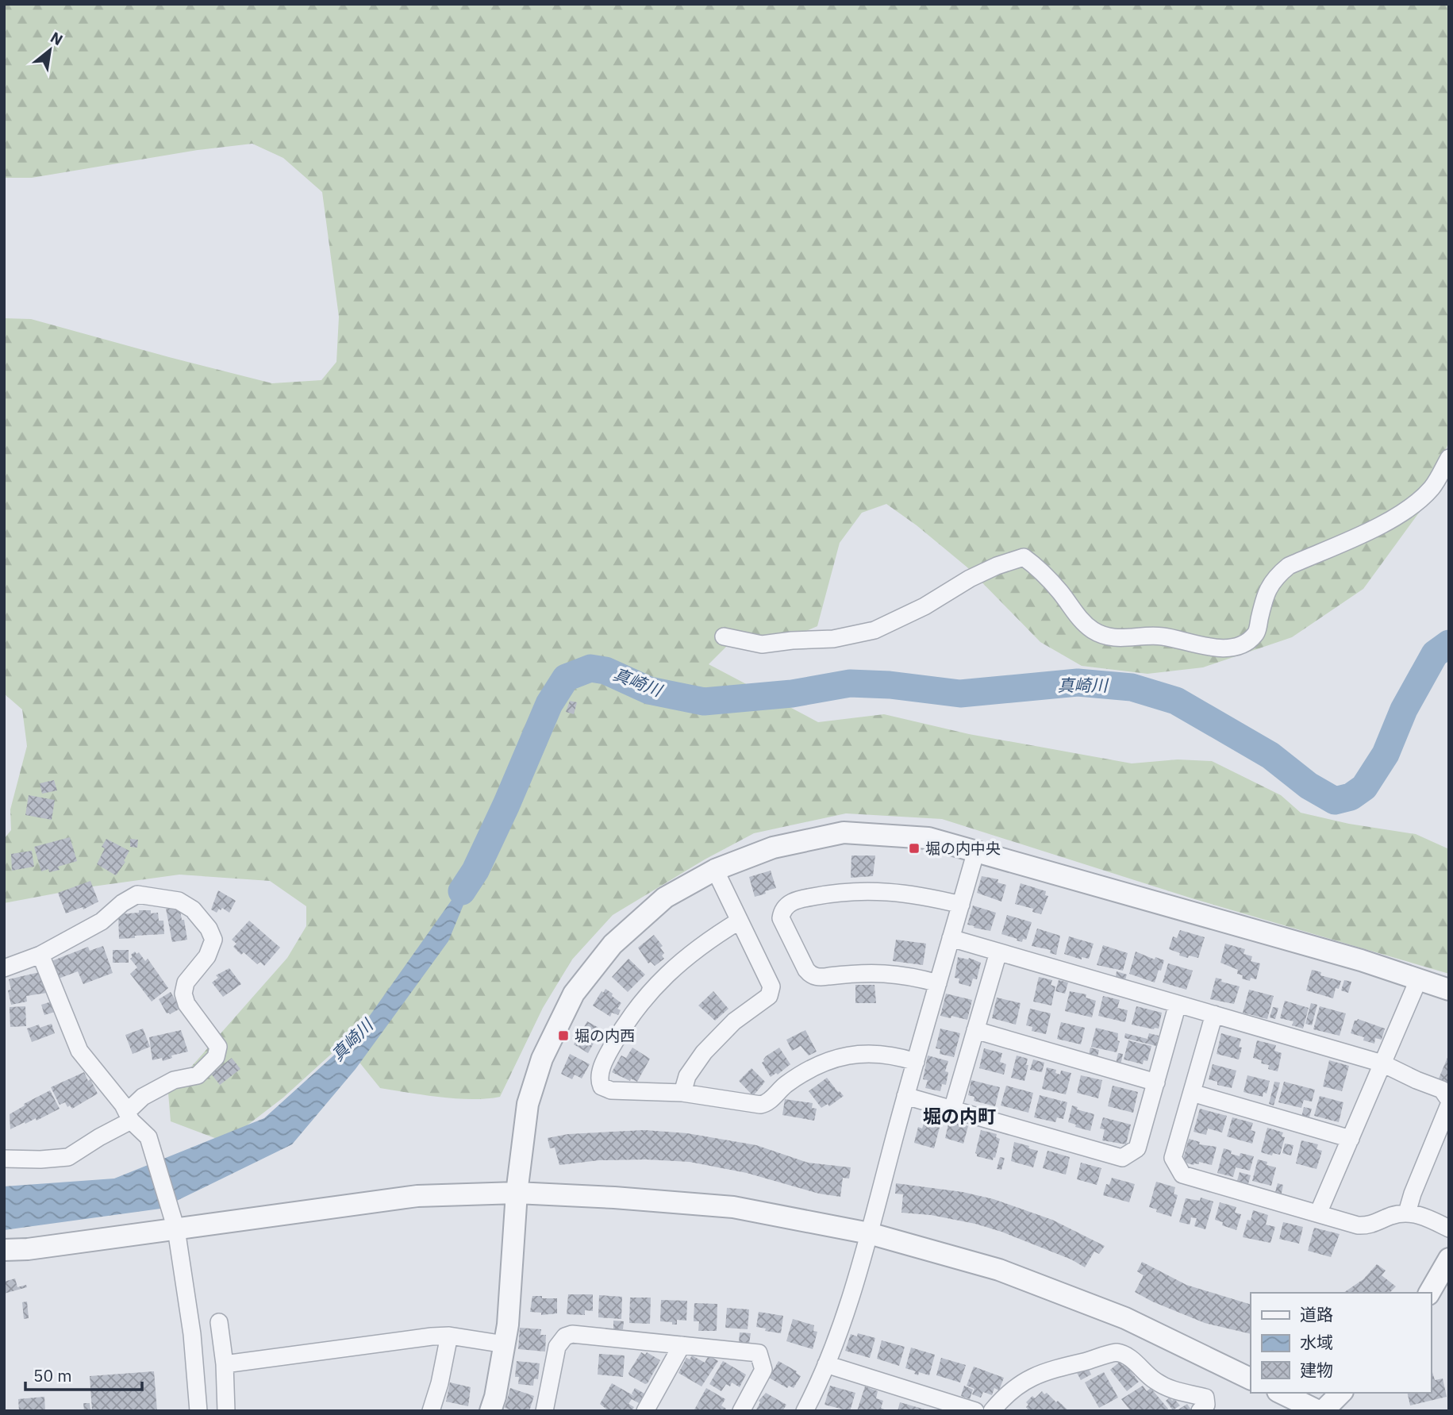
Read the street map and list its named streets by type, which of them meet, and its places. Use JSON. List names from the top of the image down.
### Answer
{
  "districts": ["堀の内町"],
  "water": ["真崎川"],
  "places": {
    "transit": ["堀の内中央", "堀の内西"]
  },
  "legend": ["道路", "水域", "建物"],
  "scale_bar": "50 m",
  "north": "top right"
}
